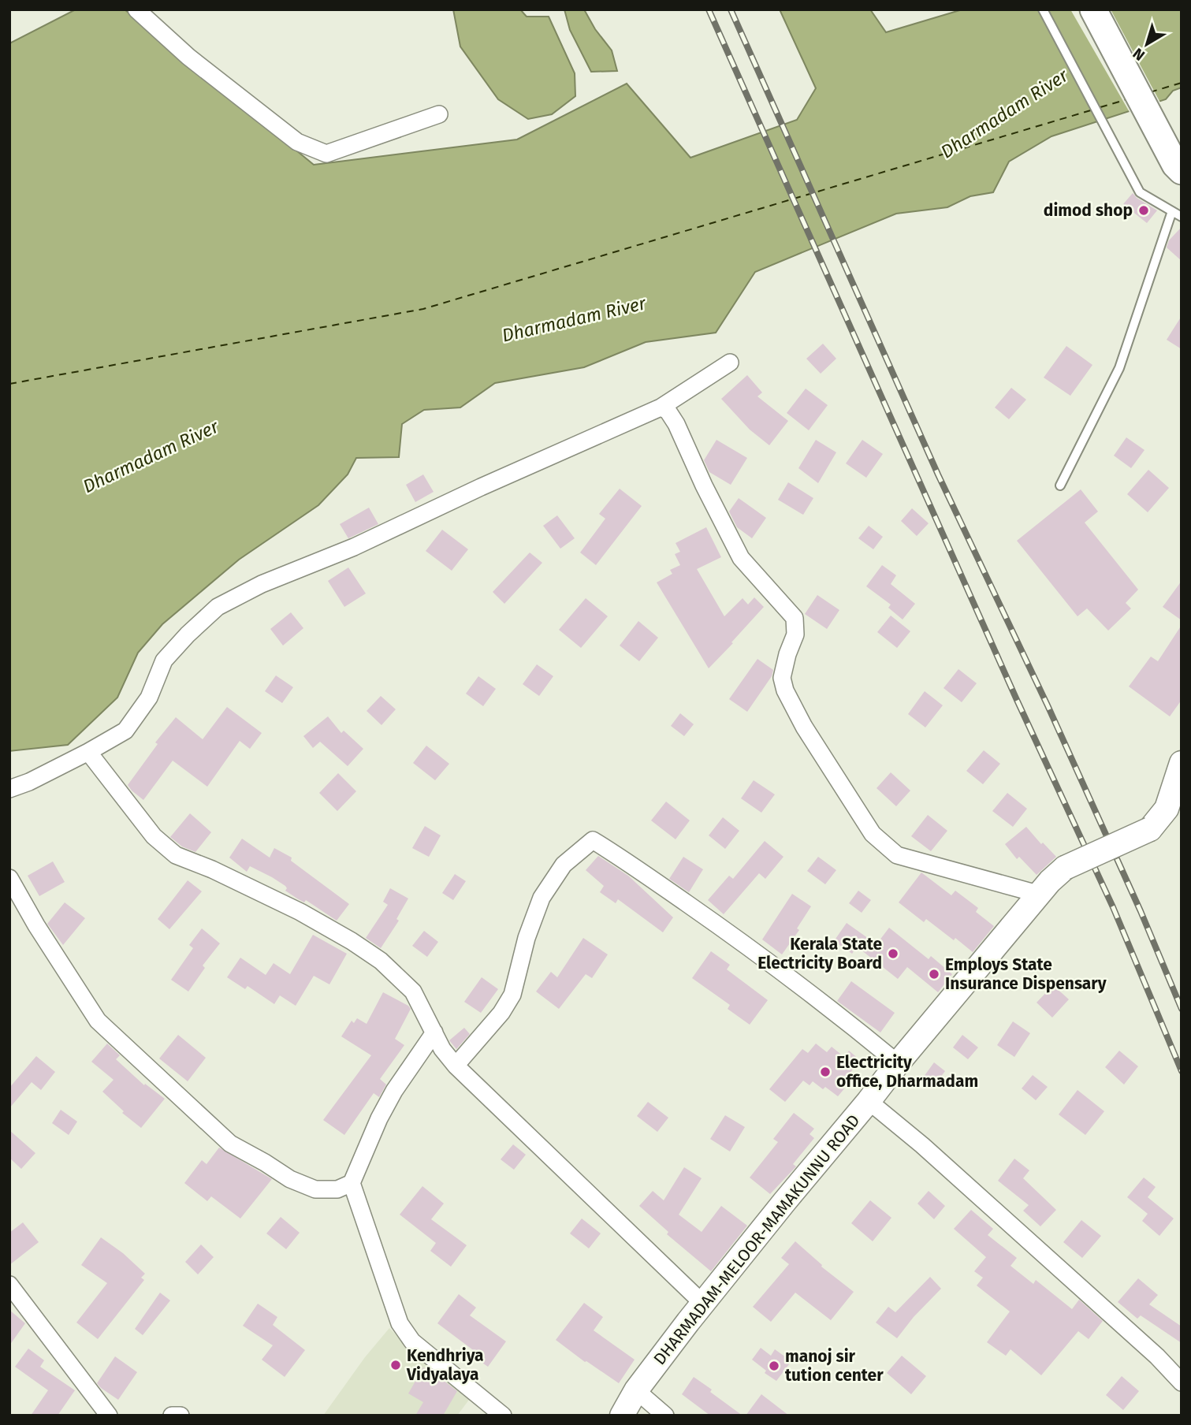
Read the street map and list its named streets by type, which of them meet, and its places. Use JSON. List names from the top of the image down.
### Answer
{
  "streets": {
    "main road": ["DHARMADAM-MELOOR-MAMAKUNNU ROAD"]
  },
  "water": ["Dharmadam River"],
  "places": [
    "dimod shop",
    "Kerala State Electricity Board",
    "Employs State Insurance Dispensary",
    "Electricity office, Dharmadam",
    "Kendhriya Vidyalaya",
    "manoj sir tution center"
  ],
  "north": "bottom left"
}
